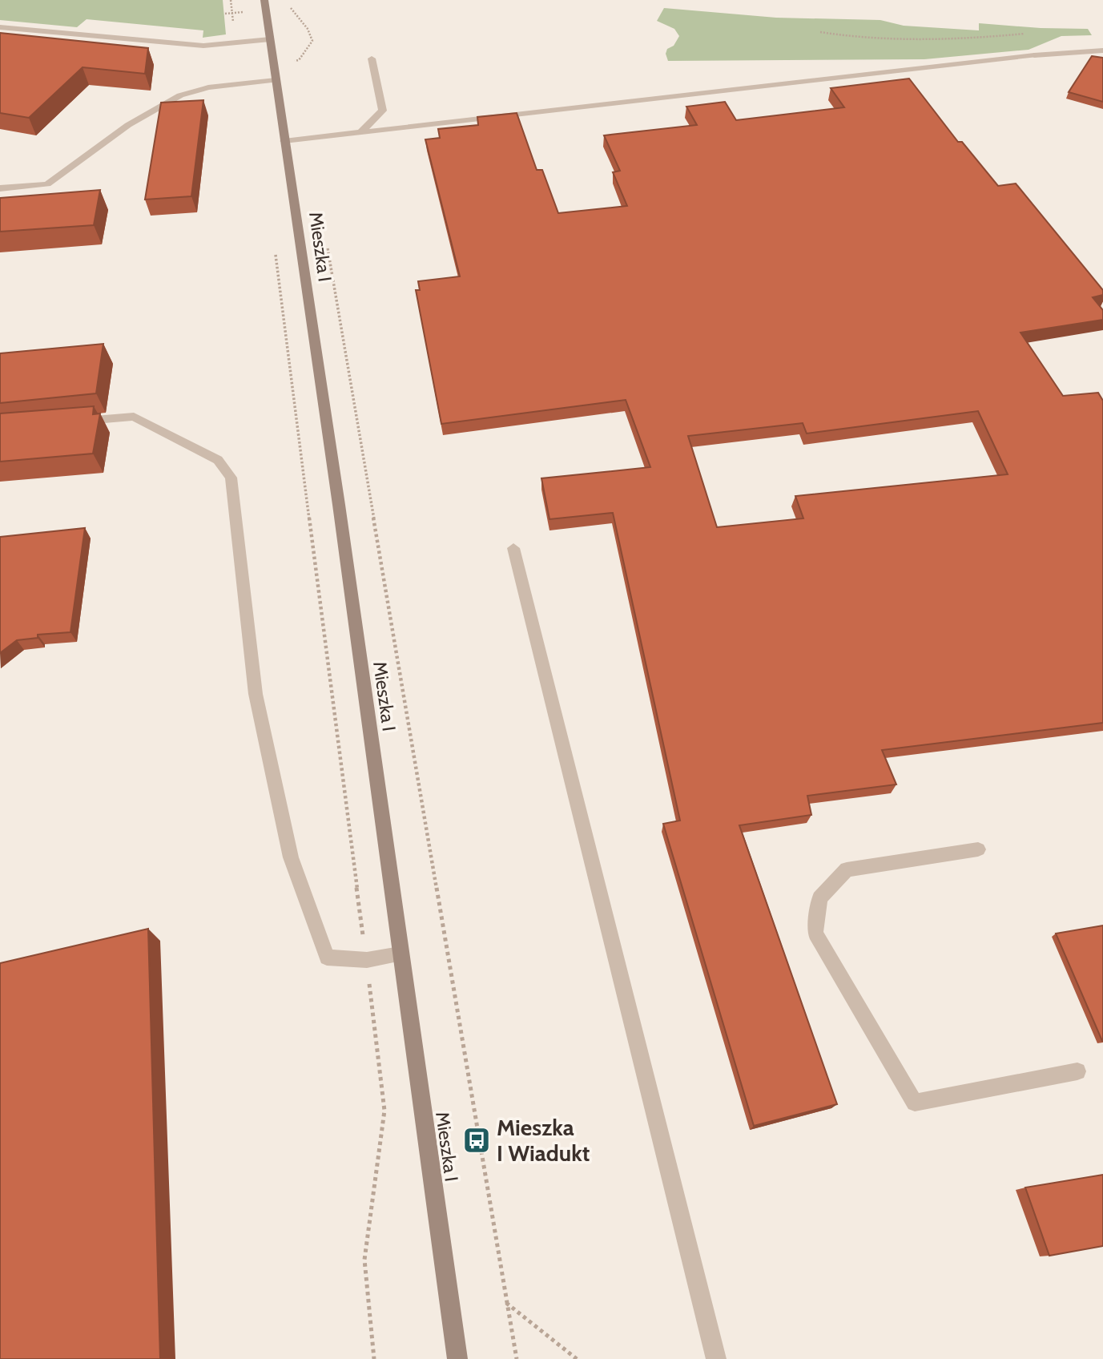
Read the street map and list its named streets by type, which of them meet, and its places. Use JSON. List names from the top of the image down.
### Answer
{
  "streets": {
    "street": ["Mieszka I"]
  },
  "places": {
    "bus stop": ["Mieszka I Wiadukt"]
  }
}
